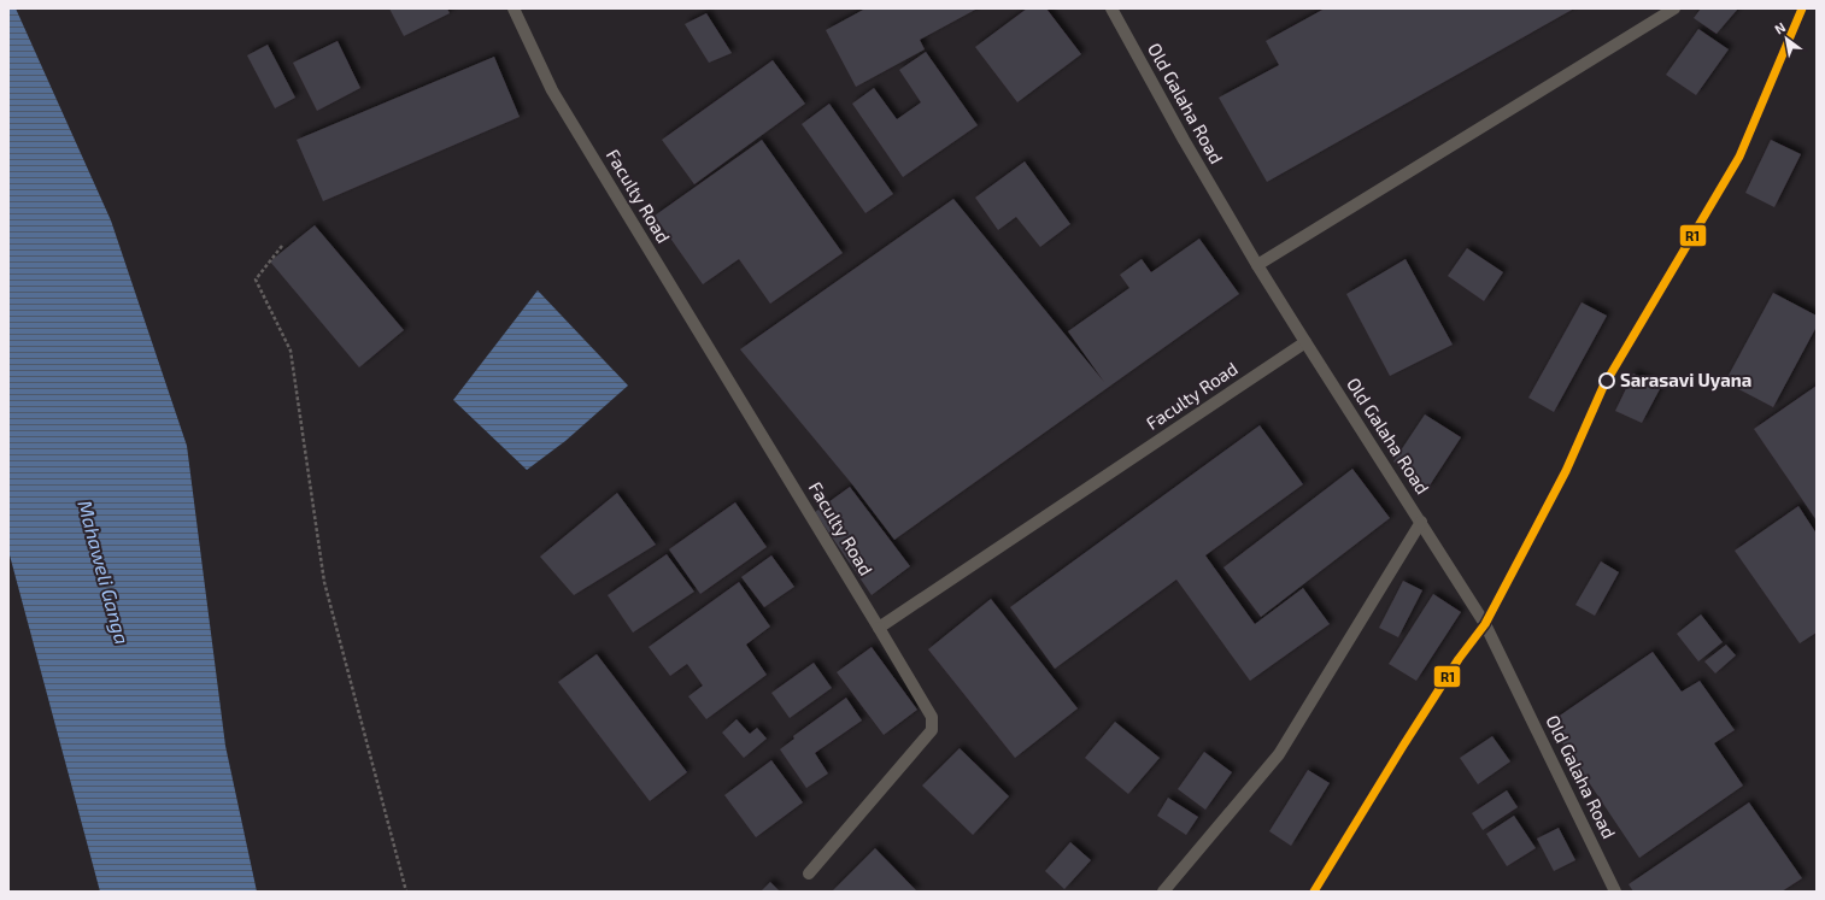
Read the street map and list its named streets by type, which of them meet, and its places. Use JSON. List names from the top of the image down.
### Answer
{
  "streets": {
    "lane": ["Old Galaha Road", "Faculty Road"]
  },
  "crossings": [
    ["Old Galaha Road", "Faculty Road"]
  ],
  "water": ["Mahaweli Ganga"],
  "places": ["Sarasavi Uyana"],
  "lines": ["transit line R1"],
  "north": "top left"
}
